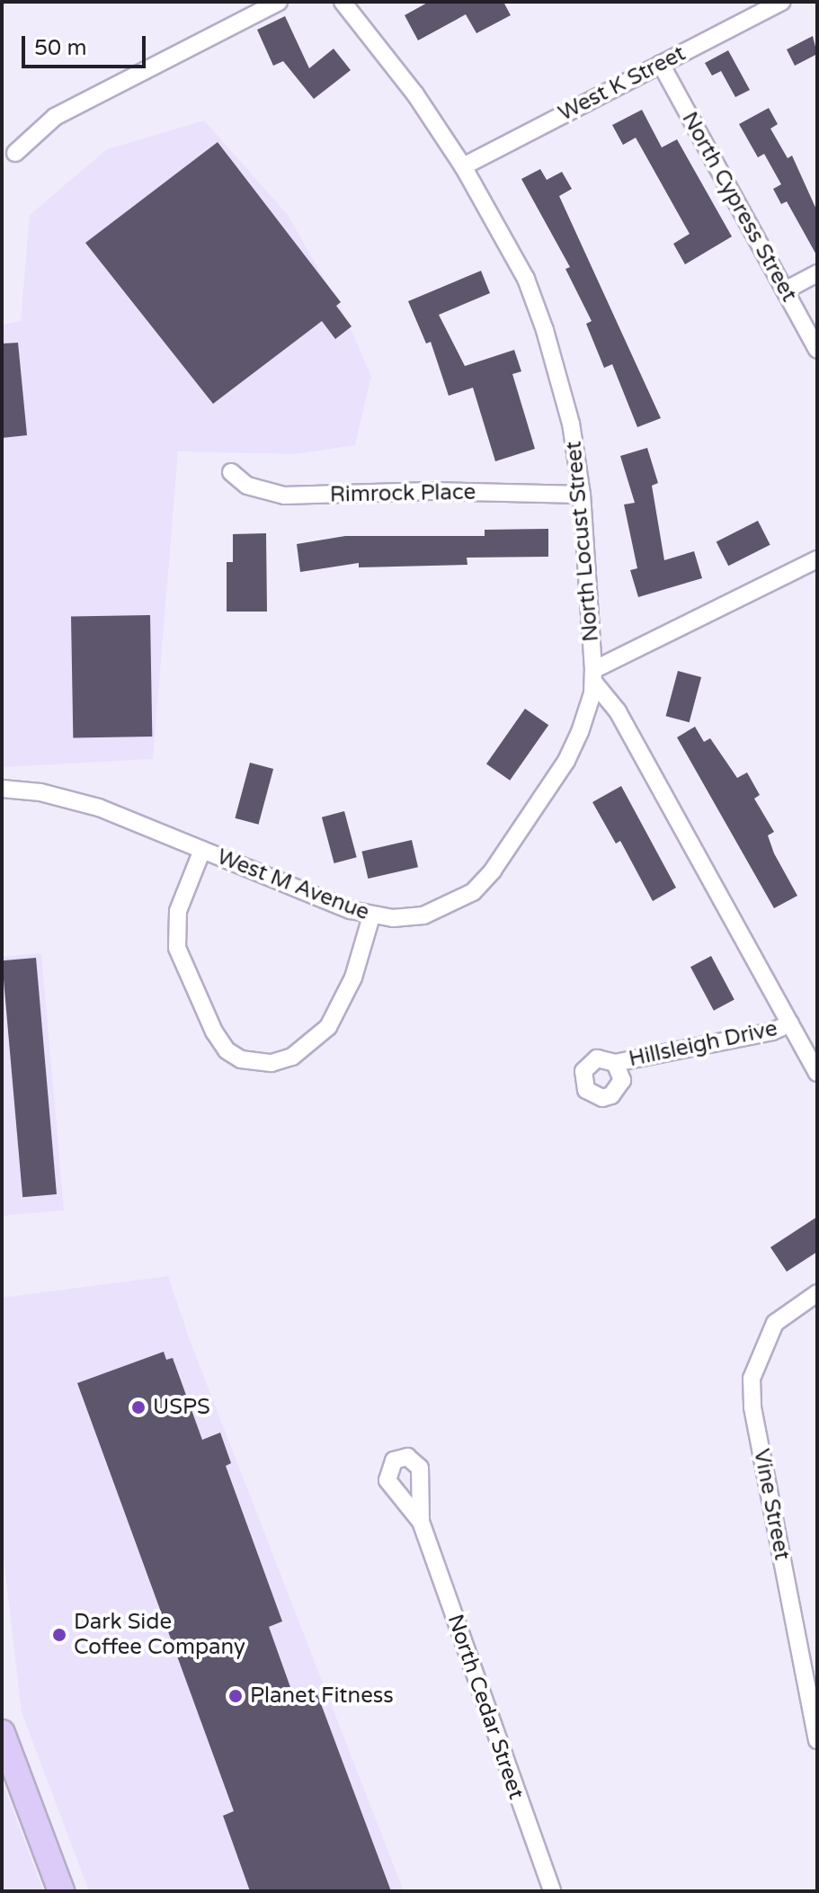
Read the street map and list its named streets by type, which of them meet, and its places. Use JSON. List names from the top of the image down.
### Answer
{
  "streets": {
    "street": [
      "West K Street",
      "North Cypress Street",
      "Rimrock Place",
      "North Locust Street",
      "West M Avenue",
      "Hillsleigh Drive",
      "Vine Street",
      "North Cedar Street"
    ]
  },
  "crossings": [
    ["West K Street", "North Cypress Street"],
    ["West K Street", "North Locust Street"],
    ["Rimrock Place", "North Locust Street"],
    ["North Locust Street", "West M Avenue"]
  ],
  "places": ["USPS", "Dark Side Coffee Company", "Planet Fitness"],
  "scale_bar": "50 m"
}
